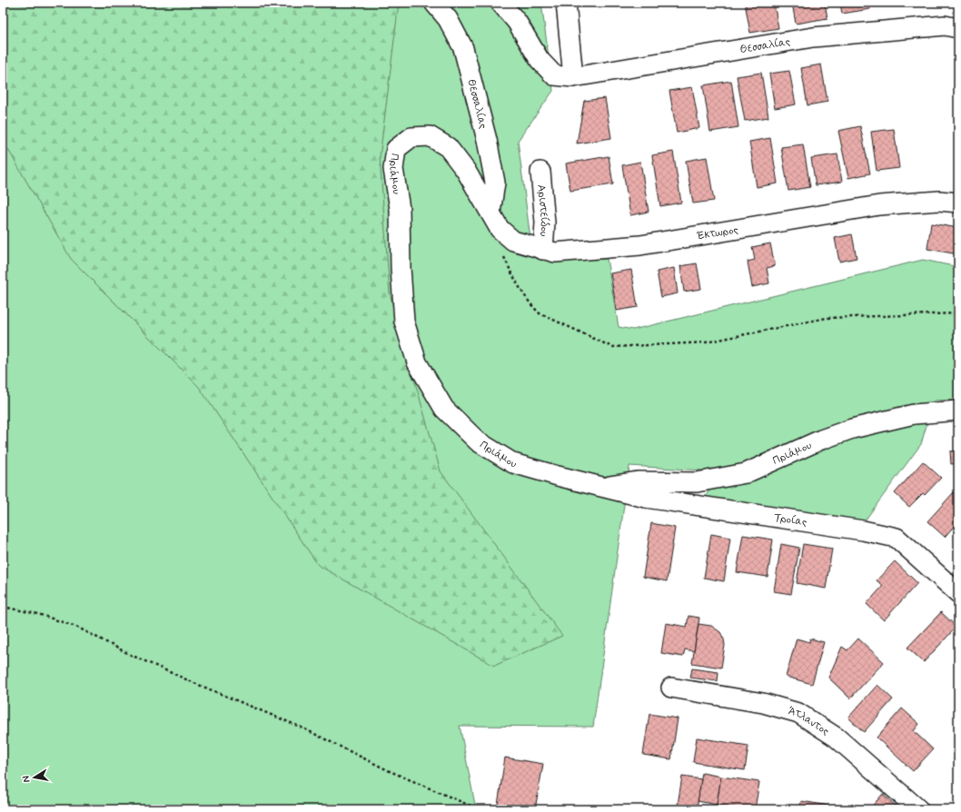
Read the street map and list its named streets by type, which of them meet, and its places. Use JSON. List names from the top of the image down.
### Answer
{
  "streets": {
    "street": [
      "Θεσσαλίας",
      "Πριάμου",
      "Αριστείδου",
      "Έκτωρος",
      "Τροίας",
      "Άτλαντος"
    ]
  },
  "crossings": [
    ["Θεσσαλίας", "Πριάμου"],
    ["Θεσσαλίας", "Έκτωρος"],
    ["Πριάμου", "Έκτωρος"],
    ["Πριάμου", "Τροίας"],
    ["Αριστείδου", "Έκτωρος"]
  ],
  "north": "left"
}
